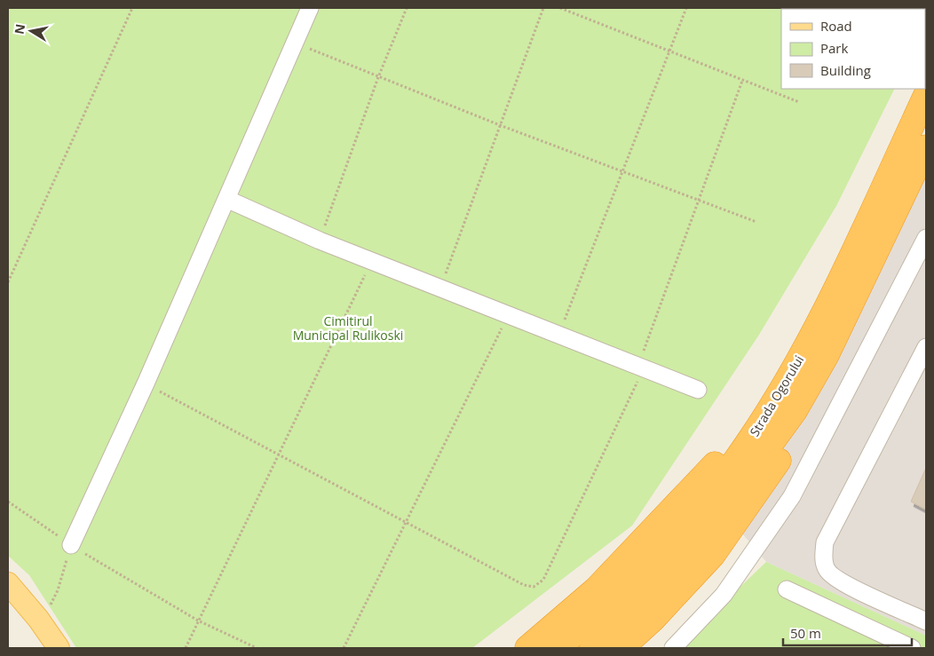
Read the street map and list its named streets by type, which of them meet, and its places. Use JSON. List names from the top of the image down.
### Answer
{
  "streets": {
    "highway": ["Strada Ogorului"]
  },
  "parks": ["Cimitirul Municipal Rulikoski"],
  "legend": ["Road", "Park", "Building"],
  "scale_bar": "50 m",
  "north": "left"
}
